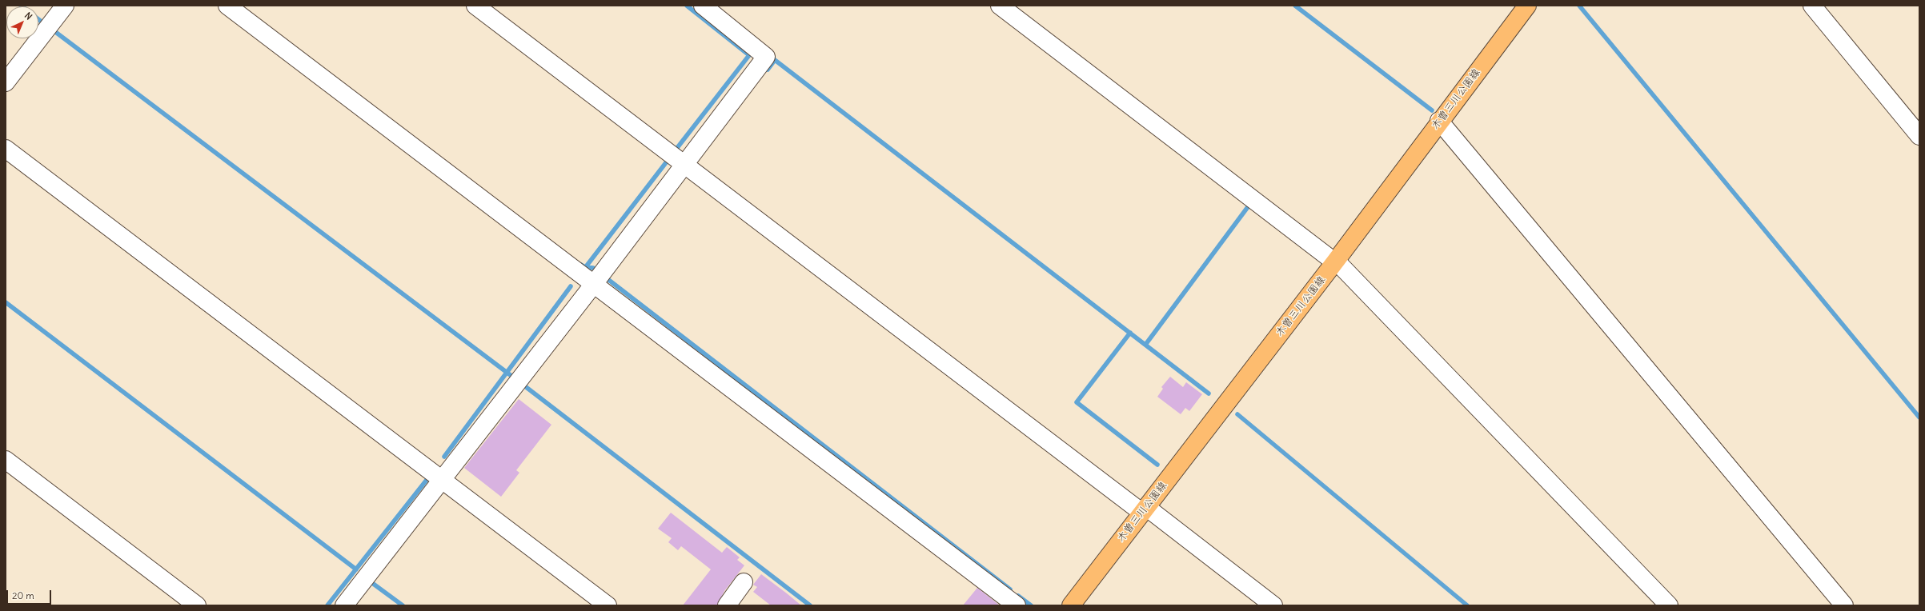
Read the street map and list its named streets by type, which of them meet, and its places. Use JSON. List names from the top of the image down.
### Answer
{
  "streets": {
    "main road": ["木曽三川公園線"]
  },
  "scale_bar": "20 m",
  "north": "top right"
}
